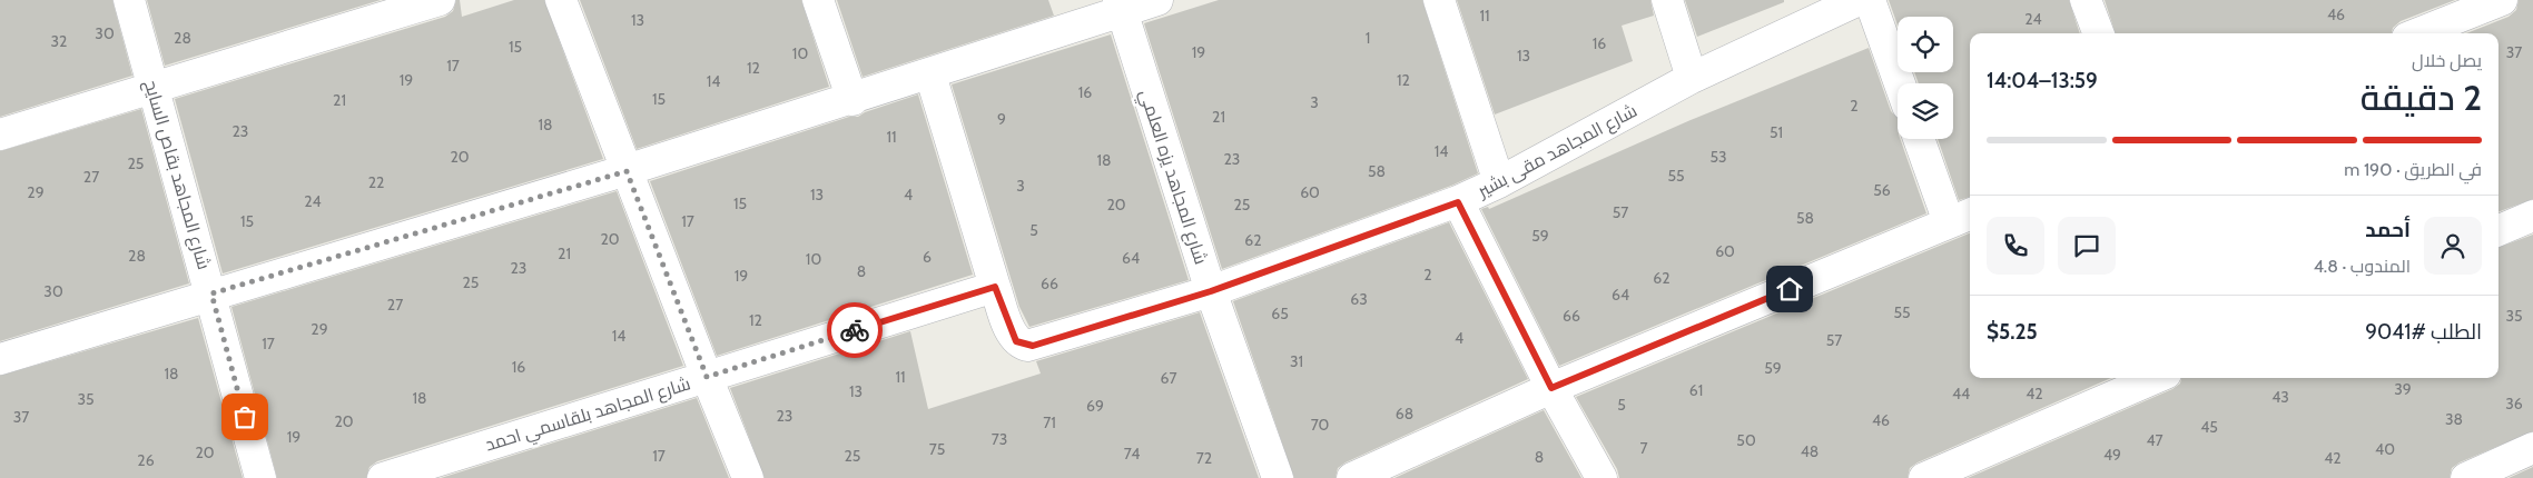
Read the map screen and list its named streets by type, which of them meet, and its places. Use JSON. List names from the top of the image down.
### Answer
{
  "streets": {
    "street": [
      "شارع المجاهد مقى بشير",
      "شارع المجاهد بقاص السايح",
      "شارع المجاهد يزه العلمي",
      "شارع المجاهد بلقاسمي احمد"
    ]
  },
  "crossings": [
    ["شارع المجاهد مقى بشير", "شارع المجاهد يزه العلمي"],
    ["شارع المجاهد مقى بشير", "شارع المجاهد بلقاسمي احمد"]
  ],
  "house_numbers": [
    "46",
    "11",
    "24",
    "13",
    "30",
    "28",
    "1",
    "32",
    "16",
    "15",
    "19",
    "37",
    "10",
    "13",
    "17",
    "12",
    "19",
    "12",
    "14",
    "16",
    "15",
    "21",
    "3",
    "2",
    "21",
    "9",
    "18",
    "23",
    "51",
    "11",
    "14",
    "20",
    "53",
    "23",
    "18",
    "25",
    "58",
    "55",
    "27",
    "22",
    "3",
    "56",
    "29",
    "60",
    "13",
    "4",
    "24",
    "15",
    "20",
    "25",
    "57",
    "58",
    "15",
    "17",
    "5",
    "59",
    "20",
    "62",
    "60",
    "21",
    "28",
    "6",
    "64",
    "10",
    "23",
    "8",
    "2",
    "19",
    "62",
    "25",
    "66",
    "30",
    "64",
    "63",
    "27",
    "55",
    "65",
    "66",
    "35",
    "12",
    "29",
    "14",
    "4",
    "57",
    "17",
    "31",
    "16",
    "59",
    "18",
    "11",
    "67",
    "39",
    "61",
    "13",
    "44",
    "42",
    "43",
    "18",
    "35",
    "36",
    "5",
    "69",
    "68",
    "23",
    "37",
    "38",
    "46",
    "20",
    "71",
    "70",
    "45",
    "19",
    "73",
    "50",
    "47",
    "7",
    "75",
    "40",
    "48",
    "20",
    "74",
    "49",
    "17",
    "25",
    "8",
    "72",
    "42",
    "26"
  ],
  "page": {
    "heading": ["2 دقيقة", "يصل خلال", "13:59–14:04"],
    "panel": [
      "أحمد",
      "المندوب · 4.8",
      "الطلب #9041",
      "$5.25"
    ],
    "bar": "في الطريق · 190 m"
  }
}
